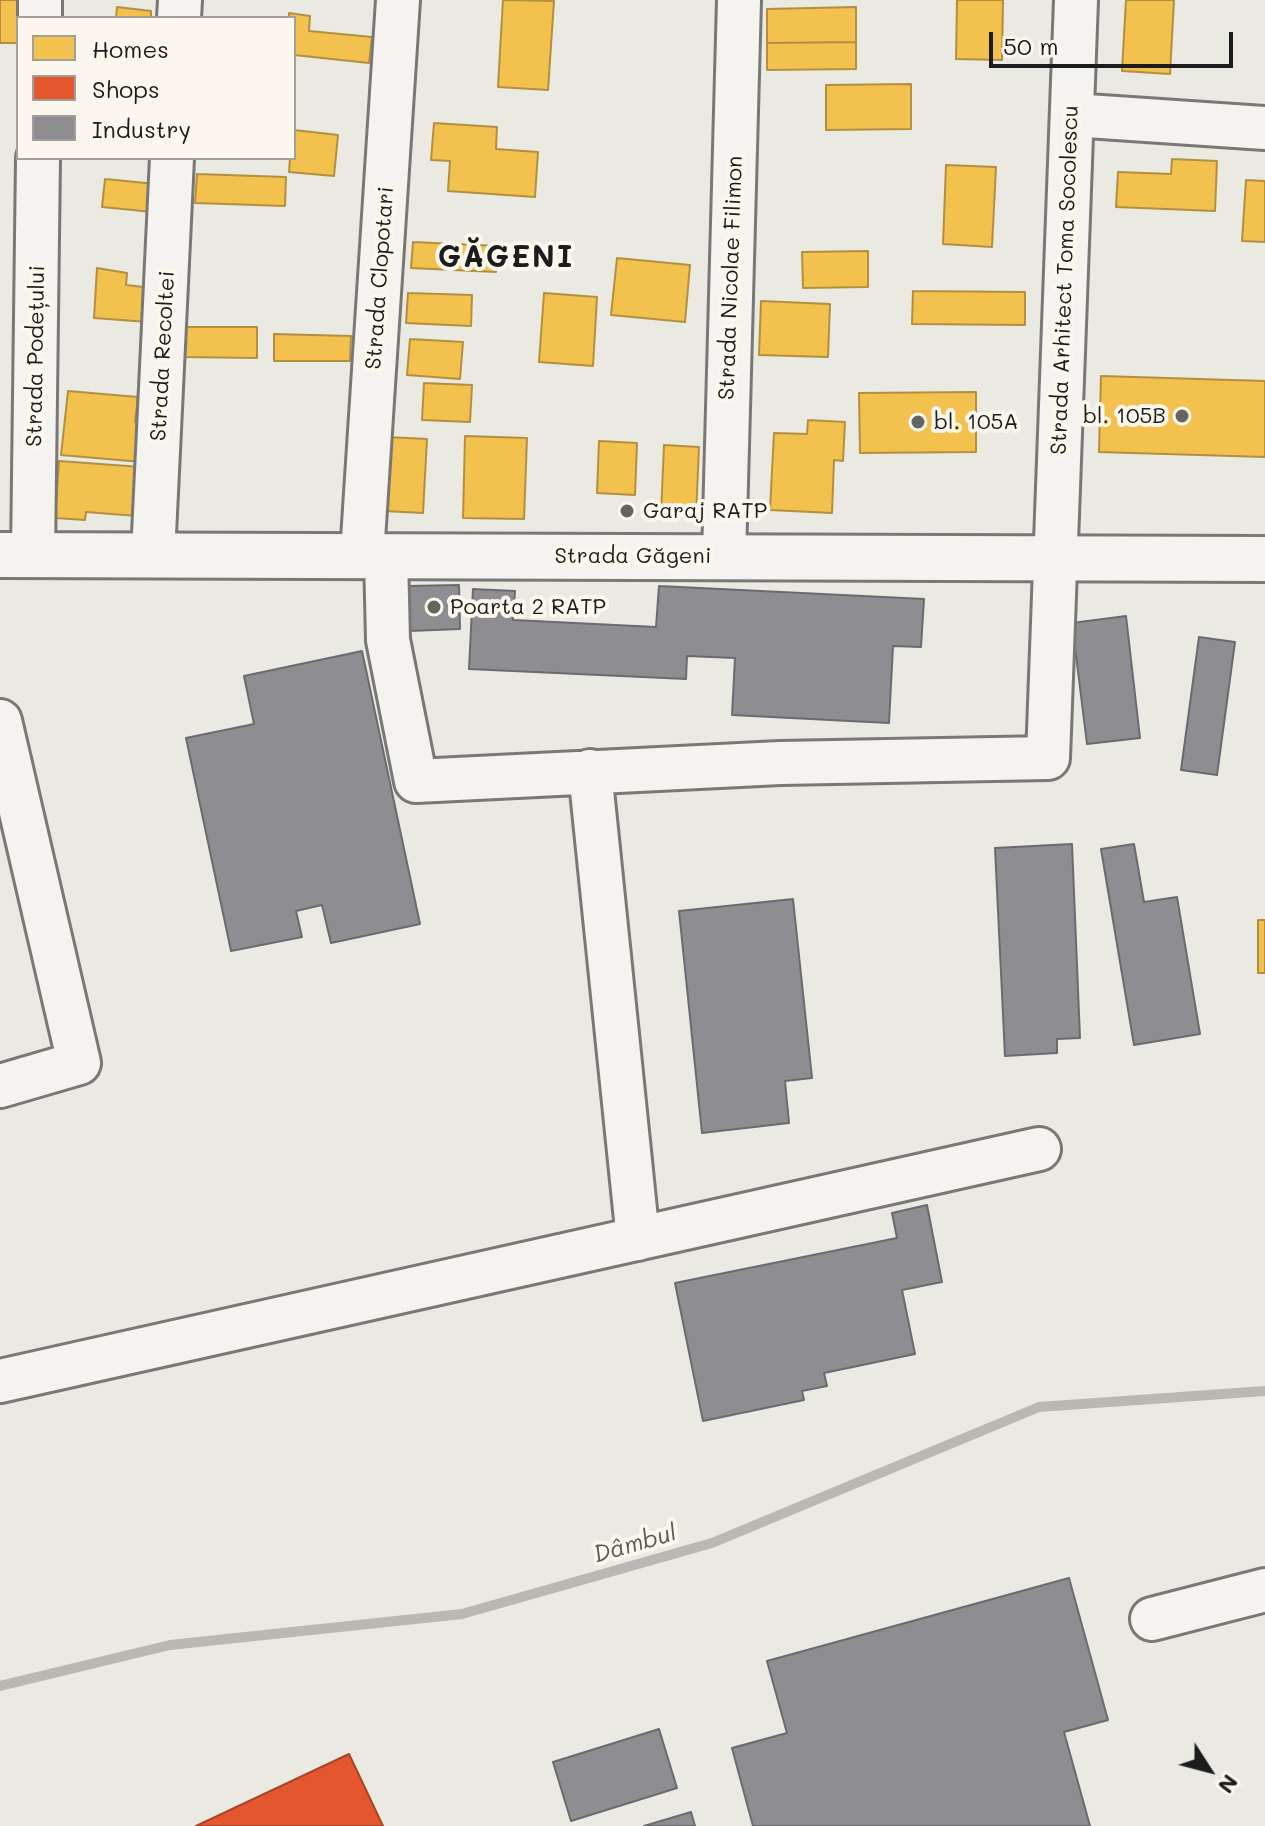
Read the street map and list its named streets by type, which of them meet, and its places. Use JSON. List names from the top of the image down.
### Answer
{
  "streets": {
    "main road": ["Strada Găgeni"],
    "street": [
      "Strada Clopotari",
      "Strada Nicolae Filimon",
      "Strada Arhitect Toma Socolescu",
      "Strada Podețului",
      "Strada Recoltei"
    ]
  },
  "crossings": [
    ["Strada Clopotari", "Strada Arhitect Toma Socolescu"],
    ["Strada Clopotari", "Strada Găgeni"],
    ["Strada Nicolae Filimon", "Strada Găgeni"],
    ["Strada Arhitect Toma Socolescu", "Strada Găgeni"],
    ["Strada Podețului", "Strada Găgeni"],
    ["Strada Recoltei", "Strada Găgeni"]
  ],
  "districts": ["GĂGENI"],
  "water": ["Dâmbul"],
  "places": [
    "bl. 105B",
    "bl. 105A",
    "Garaj RATP",
    "Poarta 2 RATP"
  ],
  "legend": ["Homes", "Shops", "Industry"],
  "scale_bar": "50 m",
  "north": "bottom right"
}
